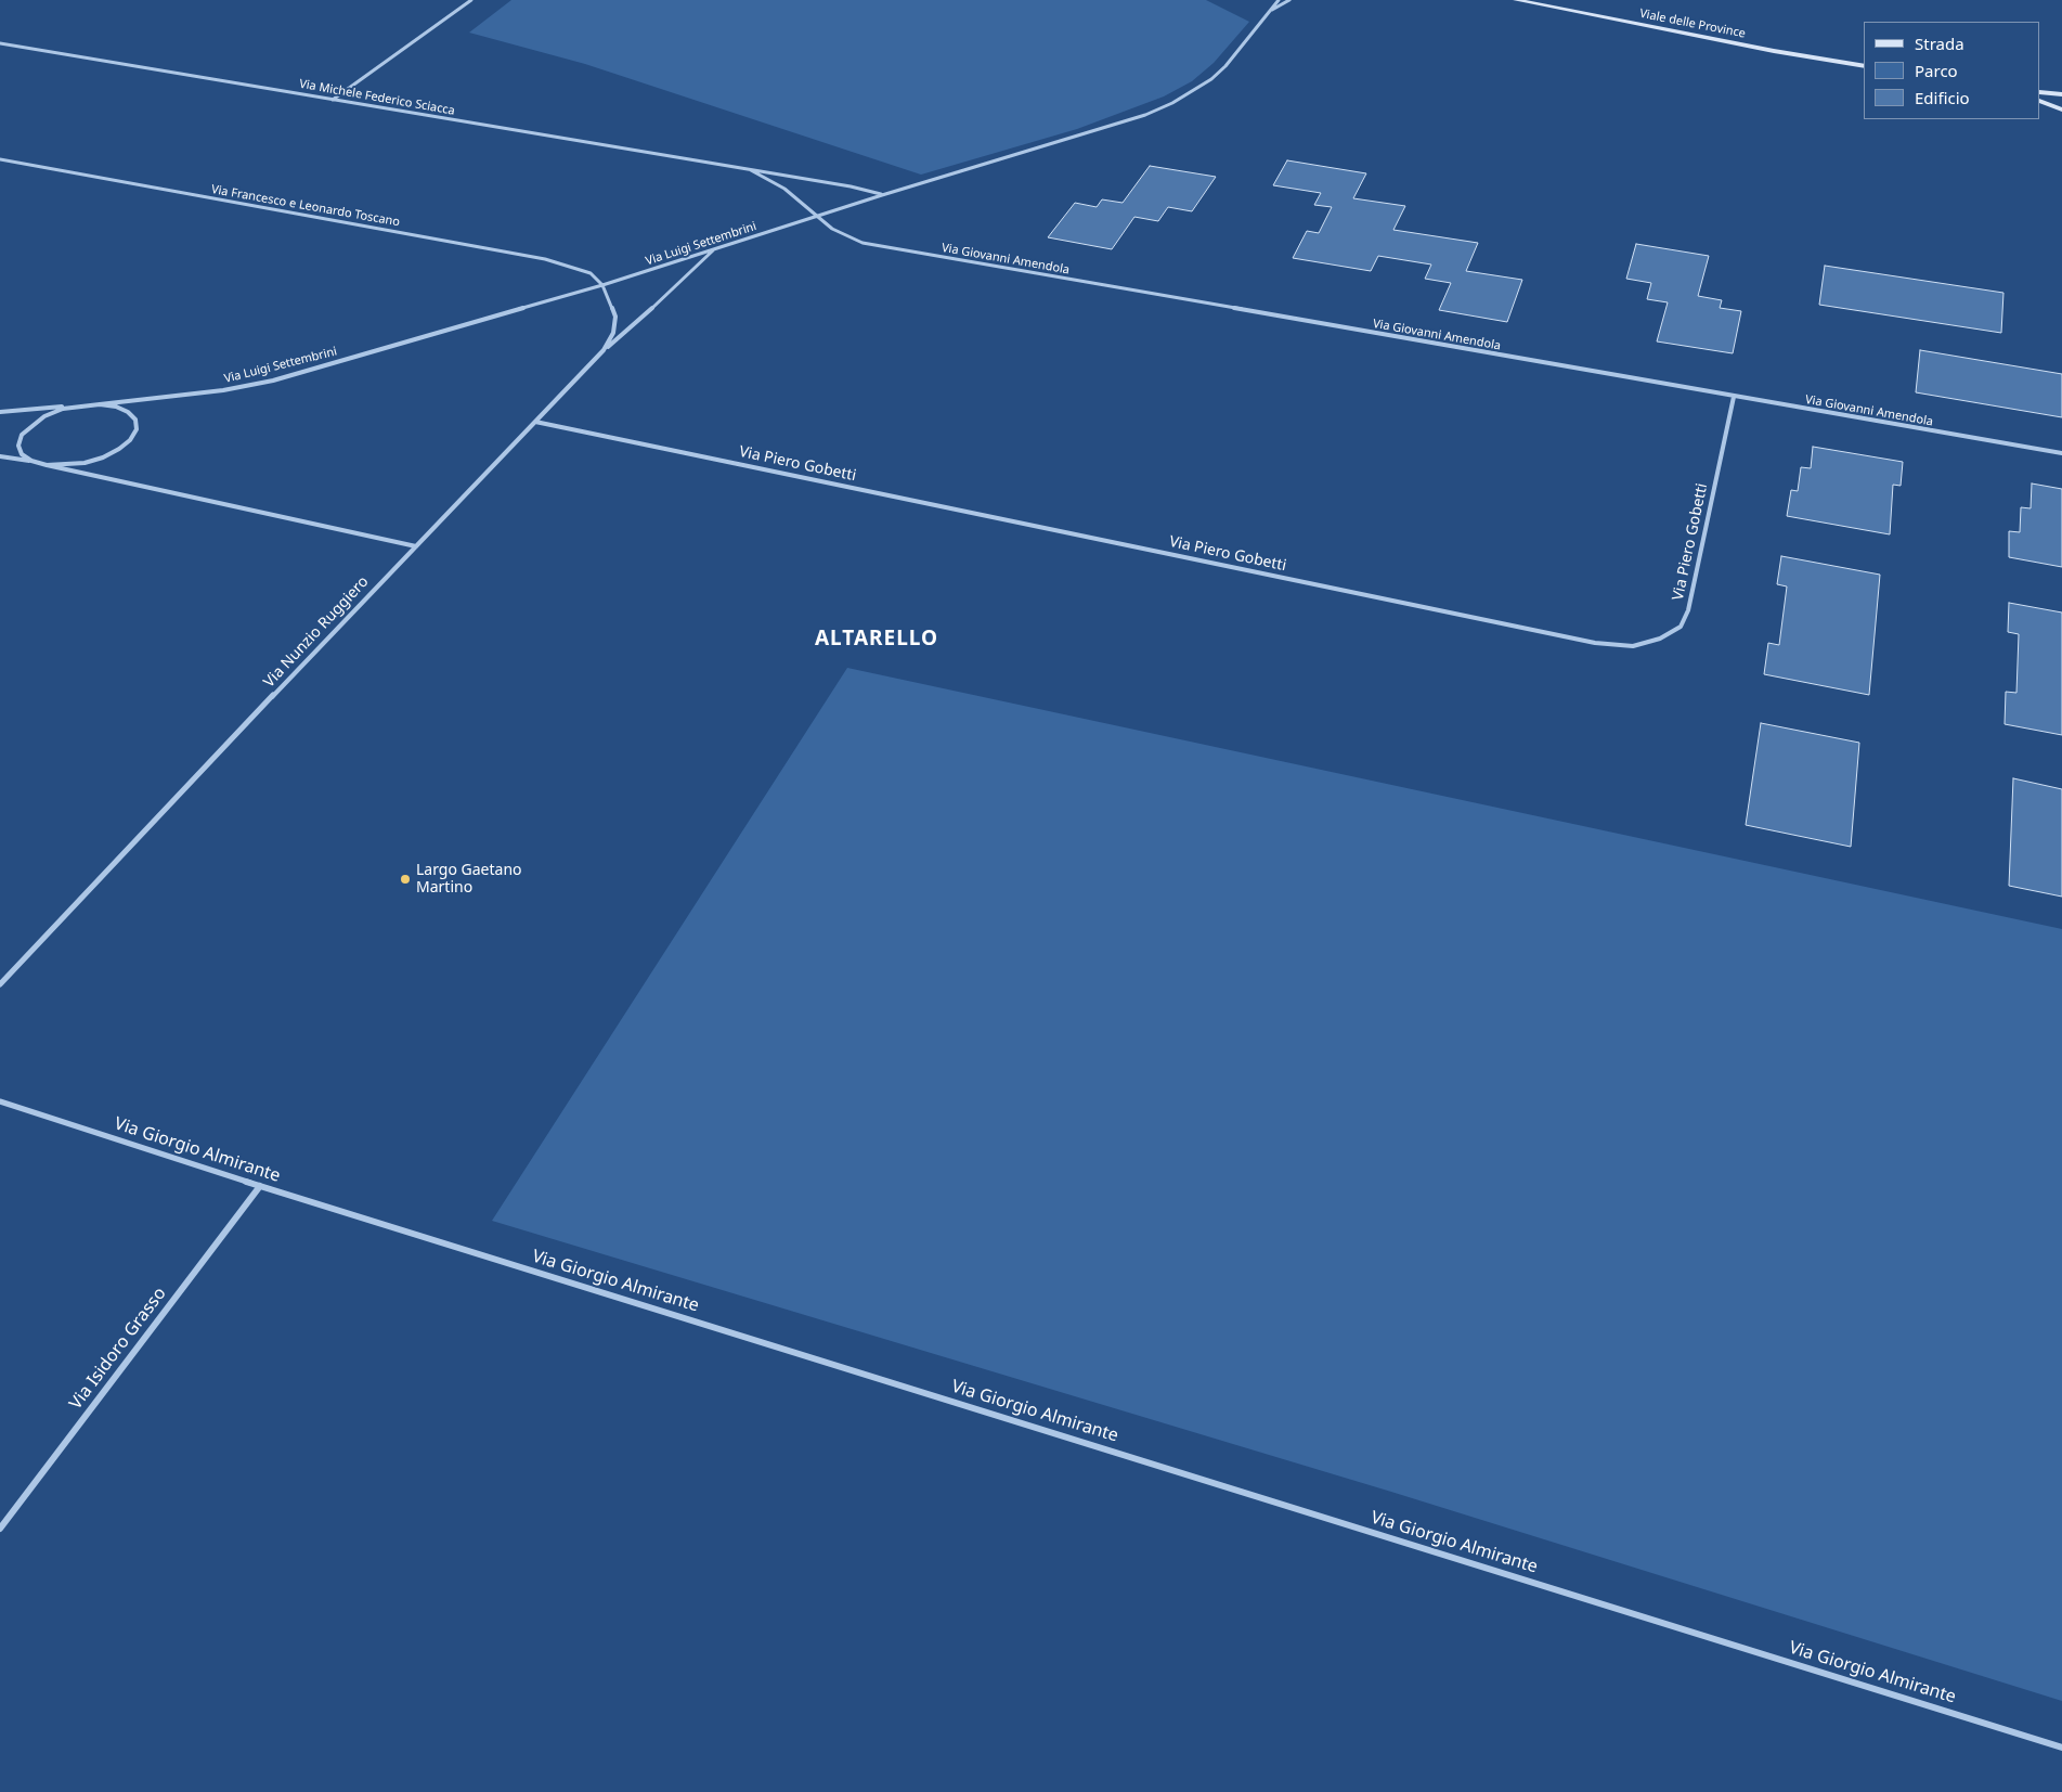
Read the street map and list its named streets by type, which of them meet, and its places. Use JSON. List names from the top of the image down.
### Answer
{
  "streets": {
    "street": [
      "Viale delle Province",
      "Via Michele Federico Sciacca",
      "Via Francesco e Leonardo Toscano",
      "Via Luigi Settembrini",
      "Via Giovanni Amendola",
      "Via Piero Gobetti",
      "Via Nunzio Ruggiero",
      "Via Giorgio Almirante",
      "Via Isidoro Grasso"
    ]
  },
  "crossings": [
    ["Via Michele Federico Sciacca", "Via Luigi Settembrini"],
    ["Via Michele Federico Sciacca", "Via Giovanni Amendola"],
    ["Via Francesco e Leonardo Toscano", "Via Luigi Settembrini"],
    ["Via Francesco e Leonardo Toscano", "Via Nunzio Ruggiero"],
    ["Via Luigi Settembrini", "Via Giovanni Amendola"],
    ["Via Luigi Settembrini", "Via Nunzio Ruggiero"],
    ["Via Giovanni Amendola", "Via Piero Gobetti"],
    ["Via Piero Gobetti", "Via Nunzio Ruggiero"],
    ["Via Giorgio Almirante", "Via Isidoro Grasso"]
  ],
  "districts": ["ALTARELLO"],
  "places": ["Largo Gaetano Martino"],
  "legend": ["Strada", "Parco", "Edificio"]
}
